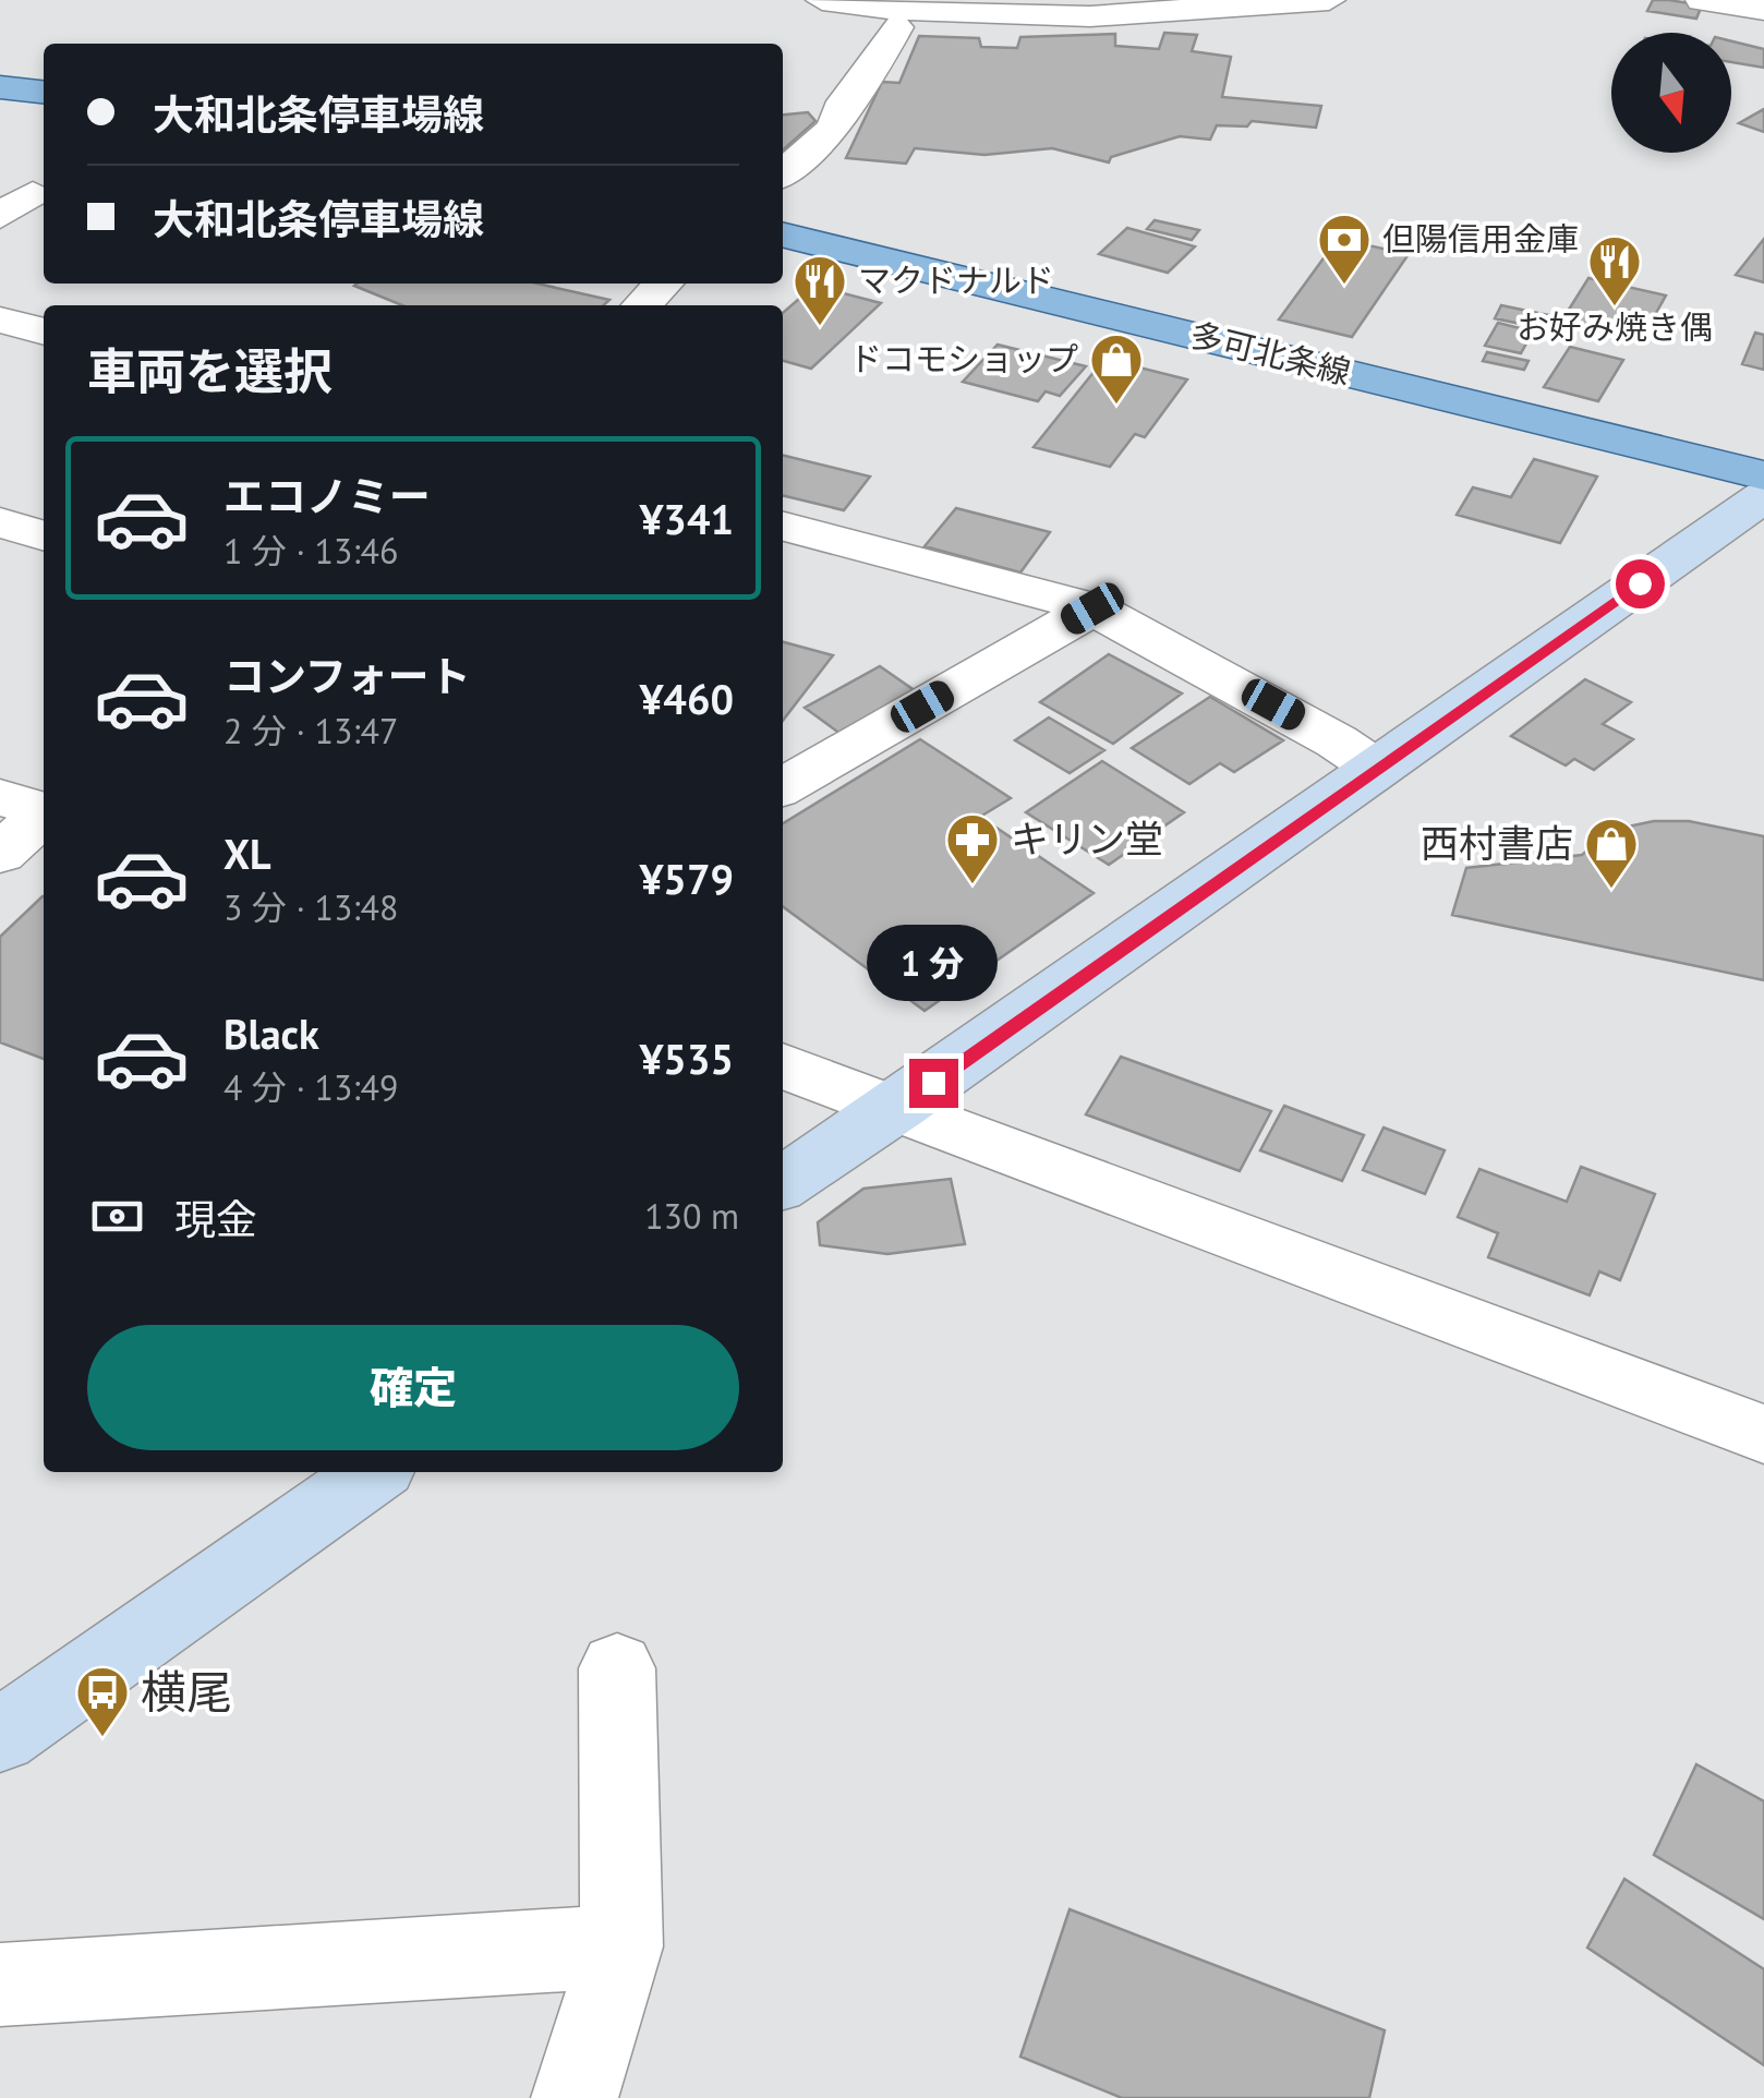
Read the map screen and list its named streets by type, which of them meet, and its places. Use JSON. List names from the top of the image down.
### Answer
{
  "streets": {
    "main road": ["多可北条線"]
  },
  "places": {
    "bank": ["但陽信用金庫"],
    "restaurant": ["お好み焼き偶", "マクドナルド"],
    "shop": ["ドコモショップ", "西村書店"],
    "pharmacy": ["キリン堂"],
    "bus stop": ["横尾"]
  },
  "north": "bottom",
  "page": {
    "banner": ["大和北条停車場線", "大和北条停車場線"],
    "heading": "車両を選択",
    "list": [
      {
        "name": "エコノミー",
        "note": "1 分 · 13:46",
        "value": "¥341"
      },
      {
        "name": "コンフォート",
        "note": "2 分 · 13:47",
        "value": "¥460"
      },
      {
        "name": "XL",
        "note": "3 分 · 13:48",
        "value": "¥579"
      },
      {
        "name": "Black",
        "note": "4 分 · 13:49",
        "value": "¥535"
      }
    ],
    "bubble": "1 分",
    "pay": ["現金", "130 m"],
    "buttons": "確定"
  }
}
